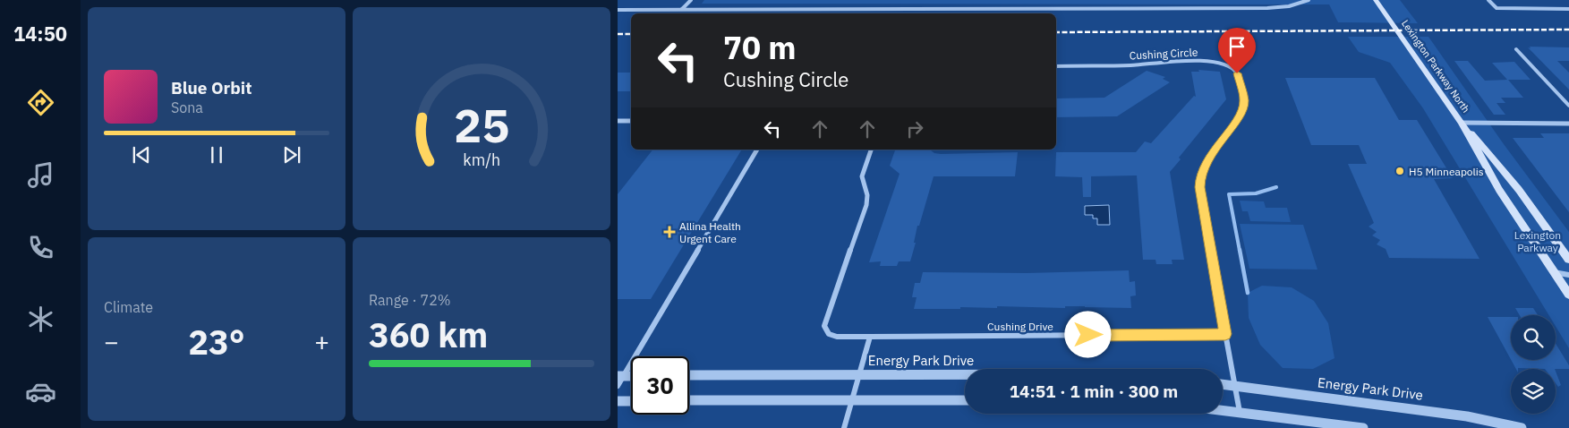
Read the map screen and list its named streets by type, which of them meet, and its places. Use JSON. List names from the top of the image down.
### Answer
{
  "streets": {
    "main road": ["Lexington Parkway North"],
    "street": ["Cushing Circle", "Cushing Drive", "Energy Park Drive"]
  },
  "crossings": [
    ["Cushing Circle", "Cushing Drive"],
    ["Cushing Circle", "Energy Park Drive"]
  ],
  "parks": ["Lexington Parkway"],
  "places": {
    "other": ["H5 Minneapolis"],
    "health": ["Allina Health Urgent Care"]
  },
  "page": {
    "tabs": "14:50",
    "turn": ["70 m", "Cushing Circle"],
    "song": ["Blue Orbit", "Sona"],
    "tile": [
      "Climate",
      ["Range · 72%", "360 km"]
    ],
    "heat": ["−", "23°", "+"],
    "limit": "30",
    "trip": "14:51 · 1 min · 300 m",
    "gauge": ["25", "km/h"]
  }
}
